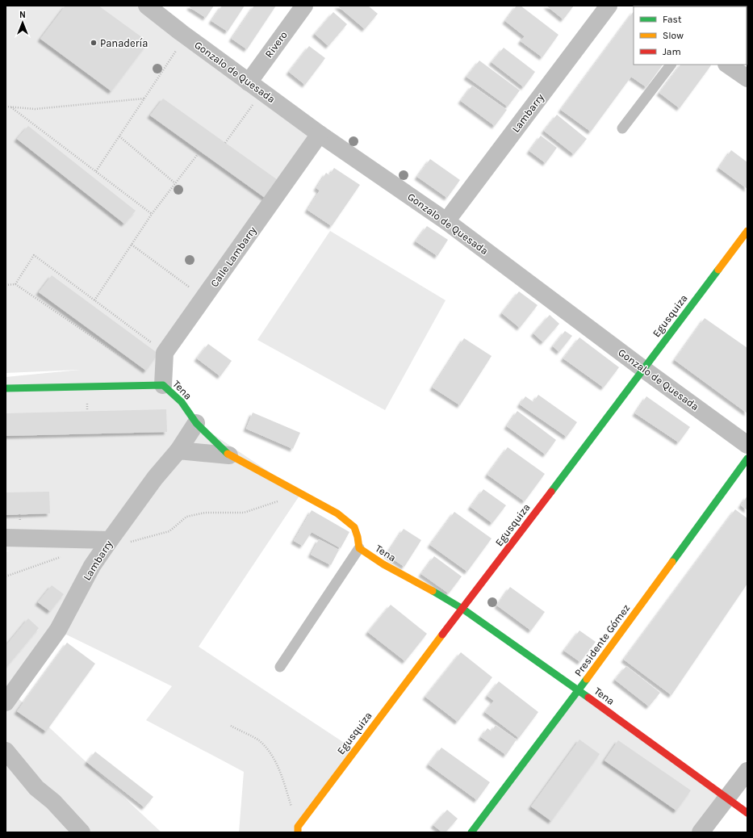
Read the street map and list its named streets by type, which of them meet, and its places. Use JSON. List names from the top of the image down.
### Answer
{
  "streets": {
    "street": [
      "Rivero",
      "Gonzalo de Quesada",
      "Lambarry",
      "Calle Lambarry",
      "Egusquiza",
      "Tena",
      "Presidente Gómez"
    ]
  },
  "crossings": [
    ["Rivero", "Gonzalo de Quesada"],
    ["Gonzalo de Quesada", "Lambarry"],
    ["Gonzalo de Quesada", "Calle Lambarry"],
    ["Gonzalo de Quesada", "Egusquiza"],
    ["Lambarry", "Tena"],
    ["Egusquiza", "Tena"],
    ["Tena", "Presidente Gómez"]
  ],
  "places": ["Panadería"],
  "legend": ["Fast", "Slow", "Jam"],
  "north": "top"
}
